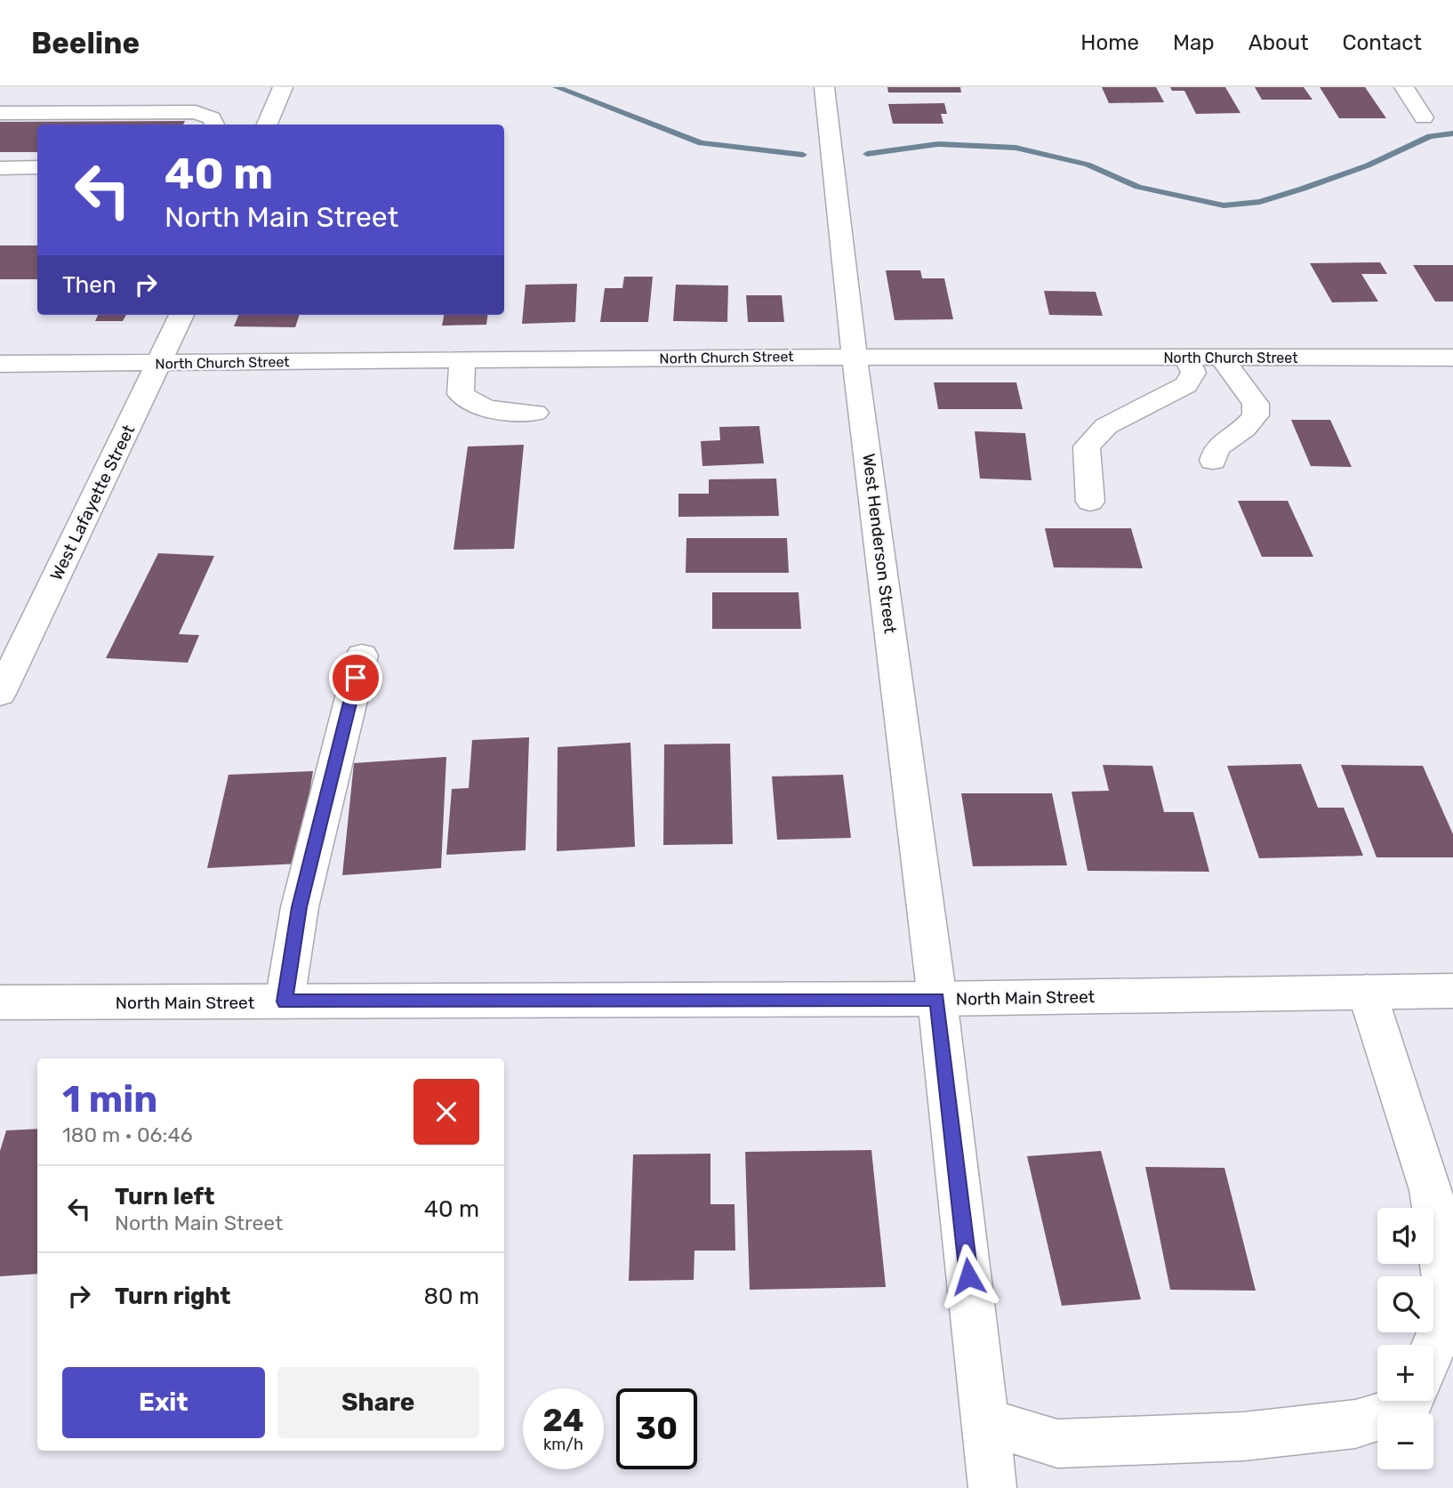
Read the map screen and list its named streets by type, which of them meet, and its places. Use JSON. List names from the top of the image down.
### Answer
{
  "streets": {
    "street": [
      "North Church Street",
      "West Lafayette Street",
      "West Henderson Street",
      "North Main Street"
    ]
  },
  "crossings": [
    ["North Church Street", "West Lafayette Street"],
    ["North Church Street", "West Henderson Street"],
    ["West Henderson Street", "North Main Street"]
  ],
  "page": {
    "header": "Beeline",
    "nav": [
      "Home",
      "Map",
      "About",
      "Contact"
    ],
    "turn": ["40 m", "North Main Street"],
    "then": "Then",
    "heading": ["1 min", "180 m · 06:46"],
    "list": [
      {
        "name": "Turn left",
        "note": "North Main Street",
        "value": "40 m"
      },
      {
        "name": "Turn right",
        "value": "80 m"
      }
    ],
    "map_buttons": ["+", "−"],
    "buttons": ["Exit", "Share"],
    "speed": "24 km/h",
    "limit": "30"
  }
}
